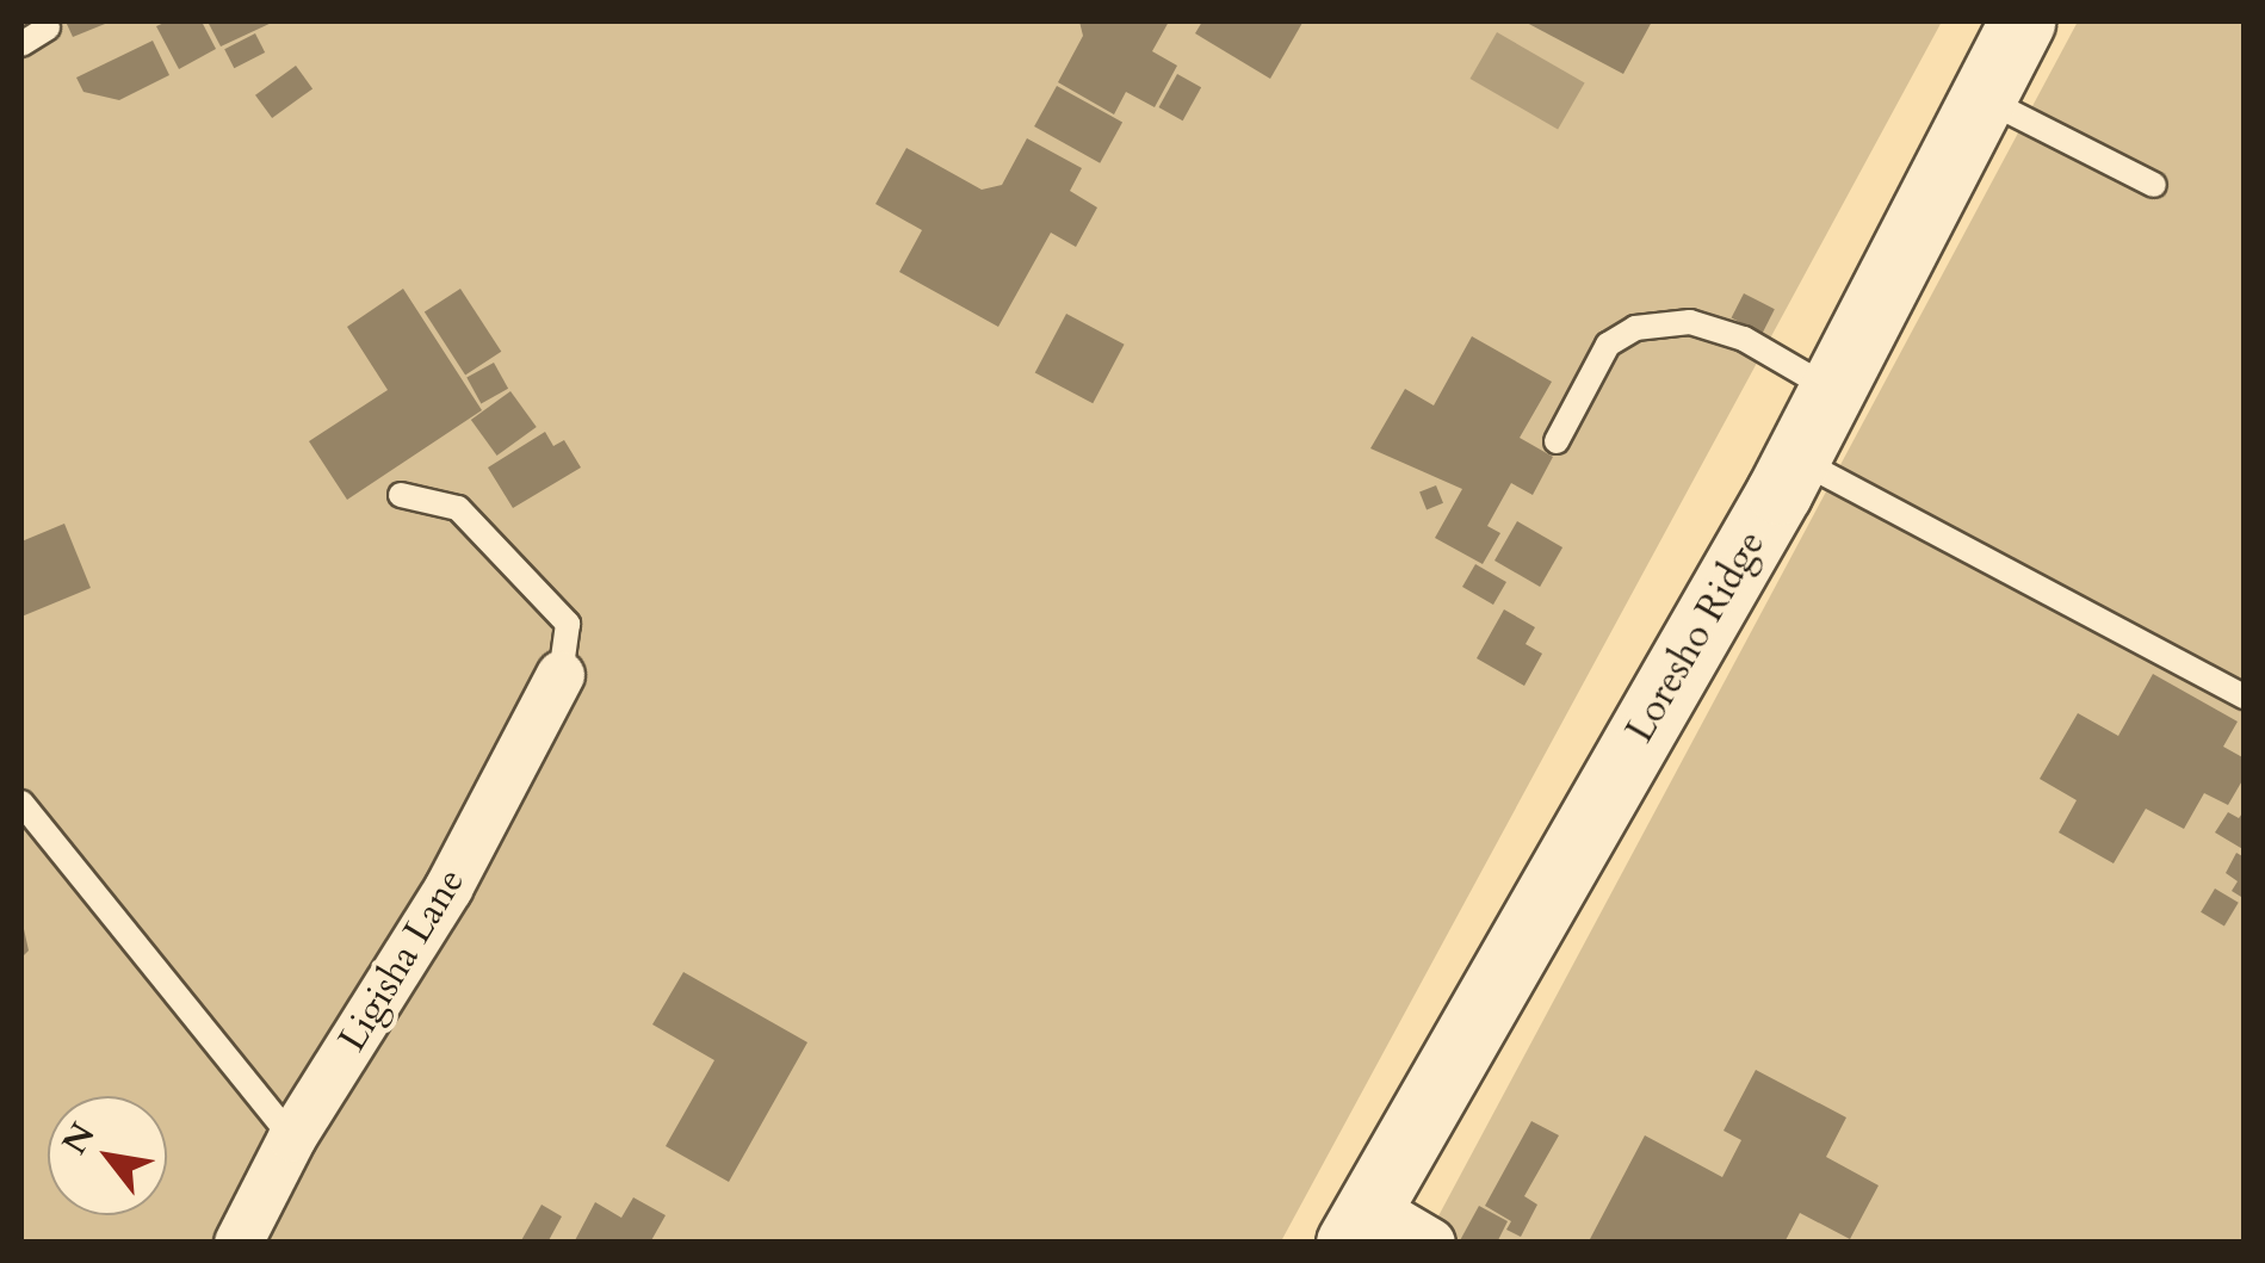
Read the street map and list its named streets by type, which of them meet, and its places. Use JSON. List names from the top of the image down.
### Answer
{
  "streets": {
    "main road": ["Loresho Ridge"],
    "street": ["Ligisha Lane"]
  },
  "north": "top left"
}
